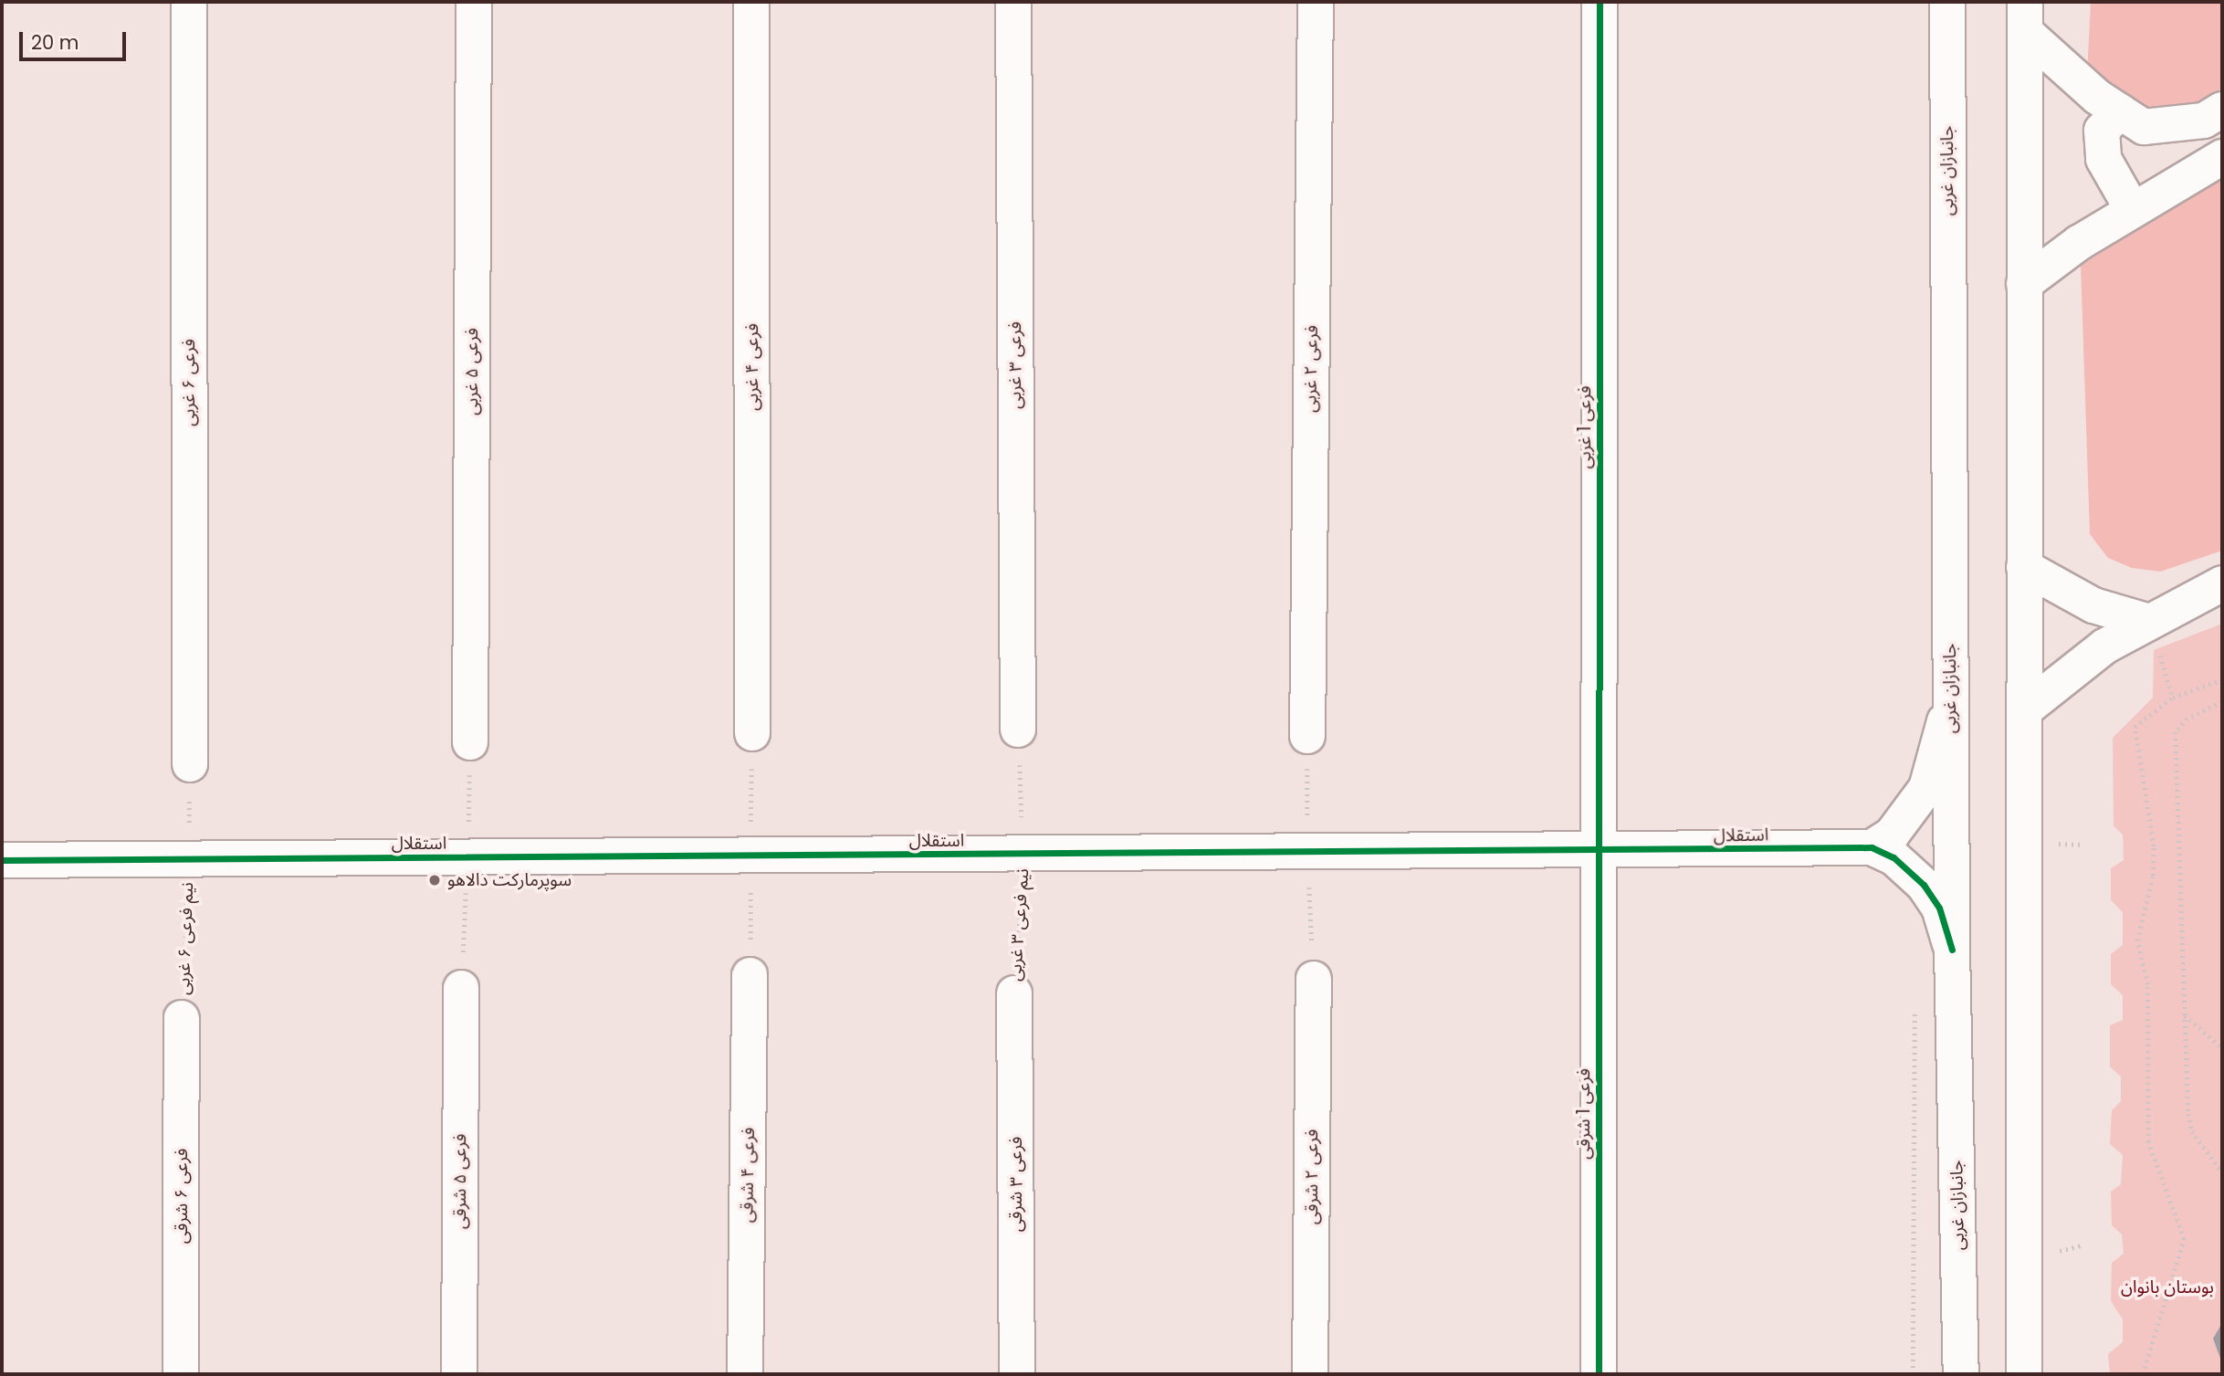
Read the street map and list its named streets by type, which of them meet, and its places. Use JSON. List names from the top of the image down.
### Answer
{
  "streets": {
    "street": [
      "جانبازان غربی",
      "فرعی ۳ غربی",
      "فرعی ۴ غربی",
      "فرعی ۲ غربی",
      "فرعی ۵ غربی",
      "فرعی ۶ غربی",
      "فرعی 1 غربی",
      "استقلال",
      "فرعی 1 شرقی",
      "فرعی ۴ شرقی",
      "فرعی ۲ شرقی",
      "فرعی ۵ شرقی",
      "فرعی ۳ شرقی",
      "فرعی ۶ شرقی"
    ],
    "path": ["نیم فرعی ۳ غربی", "نیم فرعی ۶ غربی"]
  },
  "crossings": [
    ["فرعی ۳ غربی", "نیم فرعی ۳ غربی"],
    ["فرعی ۶ غربی", "نیم فرعی ۶ غربی"],
    ["فرعی 1 غربی", "استقلال"],
    ["فرعی 1 غربی", "فرعی 1 شرقی"],
    ["استقلال", "نیم فرعی ۳ غربی"],
    ["استقلال", "نیم فرعی ۶ غربی"],
    ["استقلال", "فرعی 1 شرقی"],
    ["نیم فرعی ۳ غربی", "فرعی ۳ شرقی"],
    ["نیم فرعی ۶ غربی", "فرعی ۶ شرقی"]
  ],
  "parks": ["بوستان بانوان"],
  "places": ["سوپرمارکت دالاهو"],
  "scale_bar": "20 m"
}
